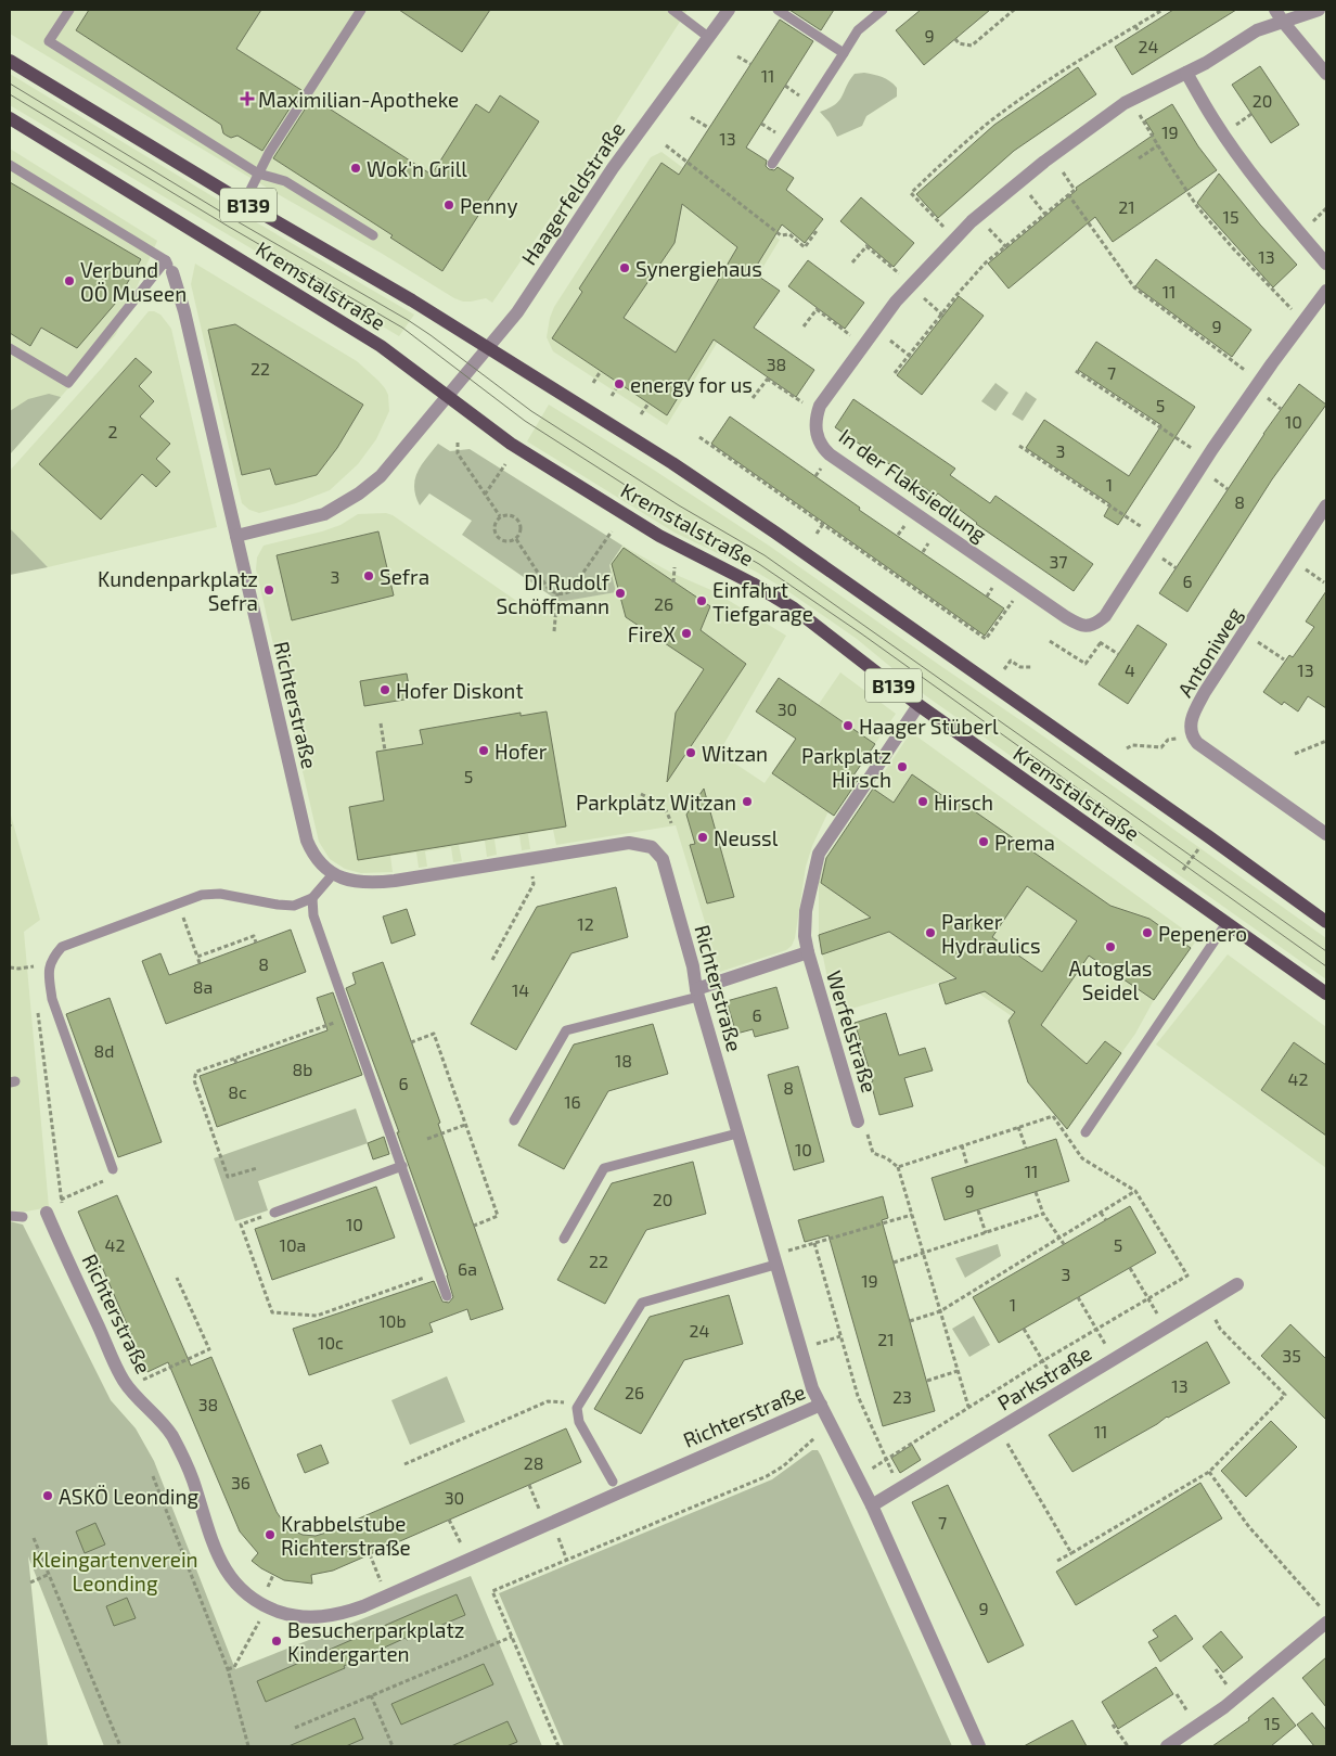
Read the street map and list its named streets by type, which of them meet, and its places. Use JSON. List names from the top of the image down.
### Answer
{
  "streets": {
    "main road": ["B139", "Kremstalstraße"],
    "street": [
      "Haagerfeldstraße",
      "In der Flaksiedlung",
      "Antoniweg",
      "Richterstraße",
      "Werfelstraße",
      "Parkstraße"
    ]
  },
  "crossings": [
    ["Haagerfeldstraße", "Kremstalstraße"],
    ["Kremstalstraße", "Werfelstraße"],
    ["Richterstraße", "Werfelstraße"]
  ],
  "parks": ["Kleingartenverein Leonding"],
  "places": {
    "health": ["Maximilian-Apotheke"],
    "other": [
      "Wok'n Grill",
      "Penny",
      "Synergiehaus",
      "Verbund OÖ Museen",
      "energy for us",
      "Sefra",
      "Kundenparkplatz Sefra",
      "DI Rudolf Schöffmann",
      "Einfahrt Tiefgarage",
      "FireX",
      "Hofer Diskont",
      "Haager Stüberl",
      "Hofer",
      "Witzan",
      "Parkplatz Hirsch",
      "Parkplatz Witzan",
      "Hirsch",
      "Neussl",
      "Prema",
      "Parker Hydraulics",
      "Pepenero",
      "Autoglas Seidel",
      "ASKÖ Leonding",
      "Krabbelstube Richterstraße",
      "Besucherparkplatz Kindergarten"
    ]
  },
  "house_numbers": [
    "9",
    "24",
    "11",
    "20",
    "19",
    "13",
    "21",
    "15",
    "13",
    "11",
    "9",
    "38",
    "22",
    "7",
    "5",
    "10",
    "2",
    "3",
    "1",
    "8",
    "37",
    "3",
    "6",
    "26",
    "4",
    "13",
    "30",
    "5",
    "12",
    "8",
    "8a",
    "14",
    "6",
    "8d",
    "18",
    "8b",
    "42",
    "6",
    "8",
    "8c",
    "16",
    "10",
    "11",
    "9",
    "20",
    "10",
    "42",
    "10a",
    "5",
    "22",
    "6a",
    "3",
    "19",
    "1",
    "10b",
    "24",
    "21",
    "10c",
    "35",
    "13",
    "26",
    "23",
    "38",
    "11",
    "28",
    "36",
    "30",
    "7",
    "9",
    "15"
  ]
}
